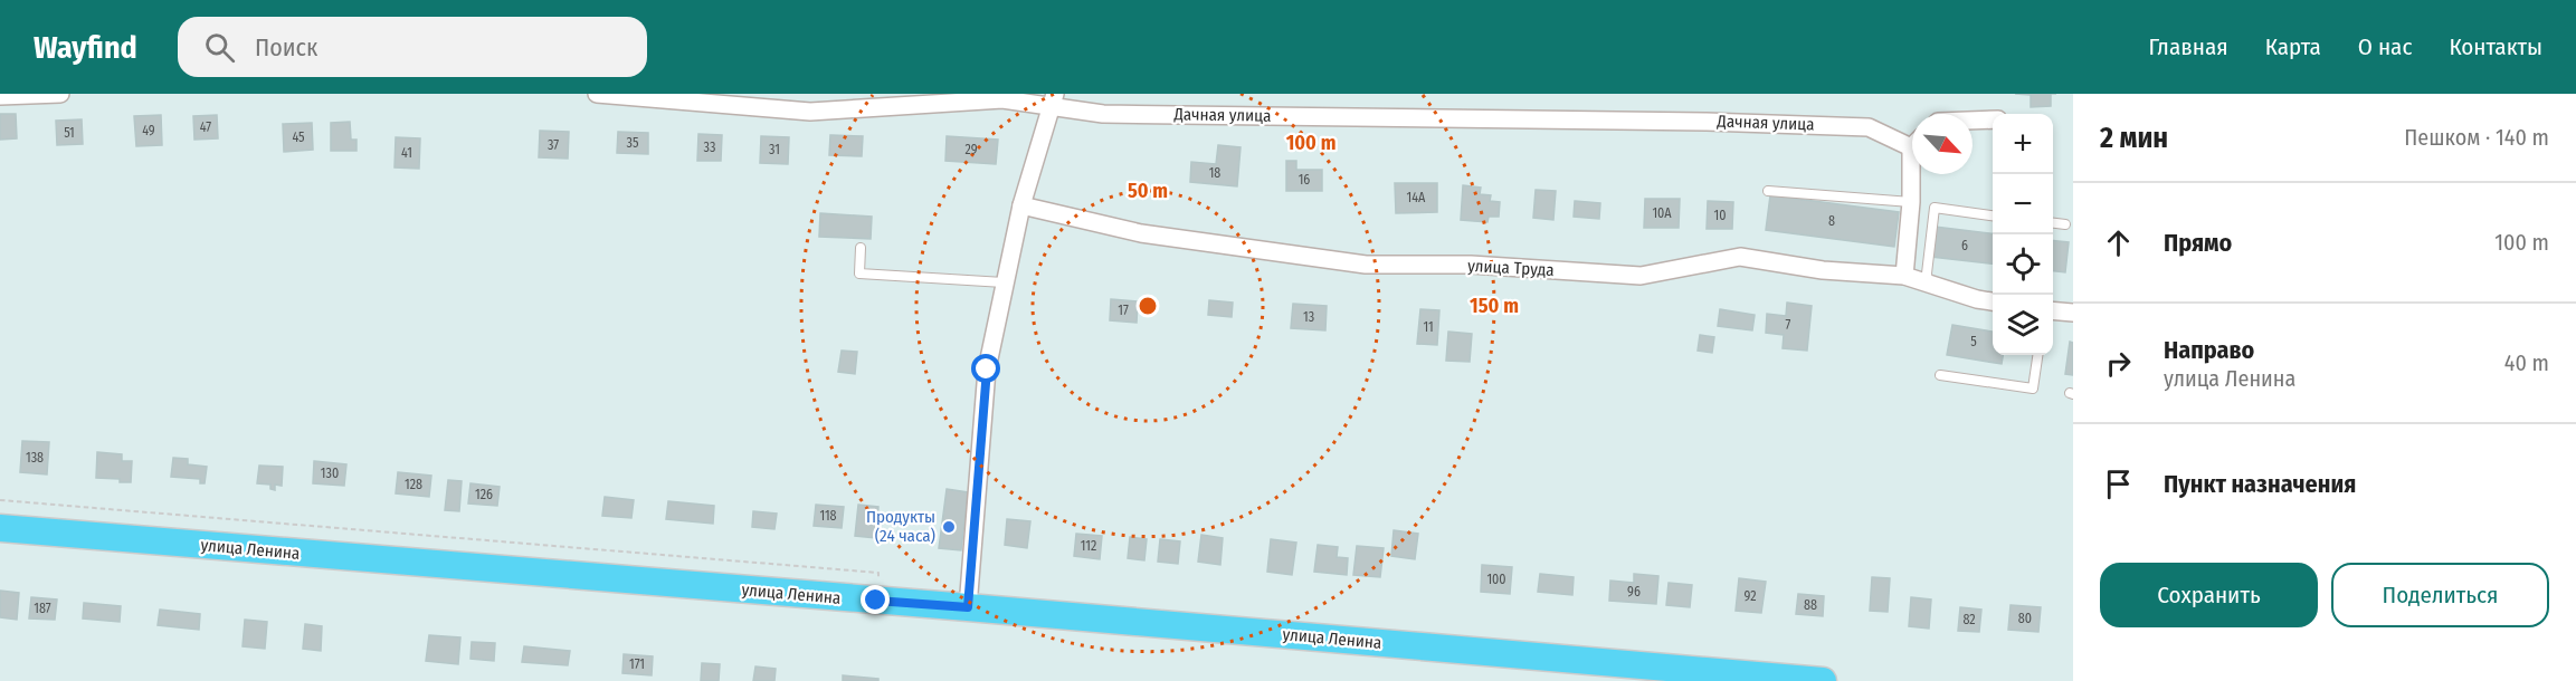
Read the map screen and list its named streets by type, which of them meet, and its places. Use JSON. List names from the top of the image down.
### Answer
{
  "streets": {
    "main road": ["улица Ленина"],
    "street": ["Дачная улица", "улица Труда"]
  },
  "places": ["Продукты (24 часа)"],
  "house_numbers": [
    "47",
    "49",
    "51",
    "45",
    "35",
    "37",
    "33",
    "31",
    "29",
    "41",
    "18",
    "16",
    "14А",
    "10А",
    "10",
    "8",
    "6",
    "17",
    "13",
    "7",
    "11",
    "5",
    "138",
    "130",
    "128",
    "126",
    "118",
    "112",
    "100",
    "96",
    "92",
    "88",
    "187",
    "80",
    "82",
    "171"
  ],
  "north": "bottom right",
  "page": {
    "header": "Wayfind",
    "search": "Поиск",
    "nav": [
      "Главная",
      "Карта",
      "О нас",
      "Контакты"
    ],
    "heading": ["2 мин", "Пешком · 140 m"],
    "map_buttons": ["+", "−"],
    "list": [
      ["Прямо", "100 m"],
      ["Направо", "улица Ленина", "40 m"],
      "Пункт назначения"
    ],
    "buttons": ["Сохранить", "Поделиться"]
  },
  "rings": ["100 m", "50 m", "150 m"]
}
